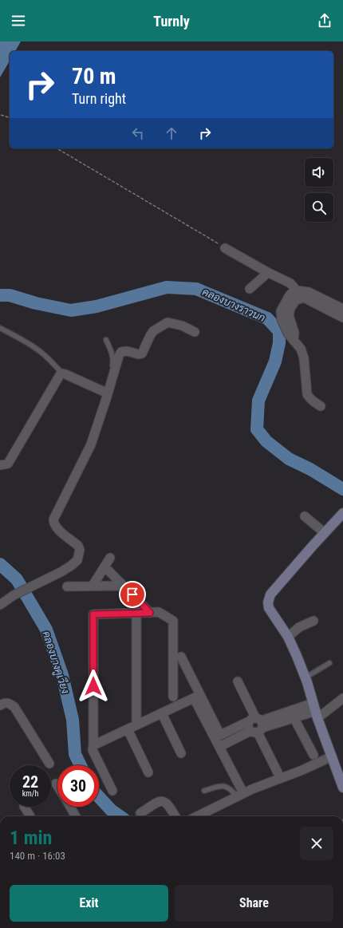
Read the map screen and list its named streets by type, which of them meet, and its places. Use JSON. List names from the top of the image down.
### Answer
{
  "water": ["คลองบางราวนก", "คลองบางคูเวียง"],
  "page": {
    "header": "Turnly",
    "turn": ["70 m", "Turn right"],
    "speed": "22 km/h",
    "limit": "30",
    "heading": ["1 min", "140 m · 16:03"],
    "buttons": ["Exit", "Share"]
  }
}
